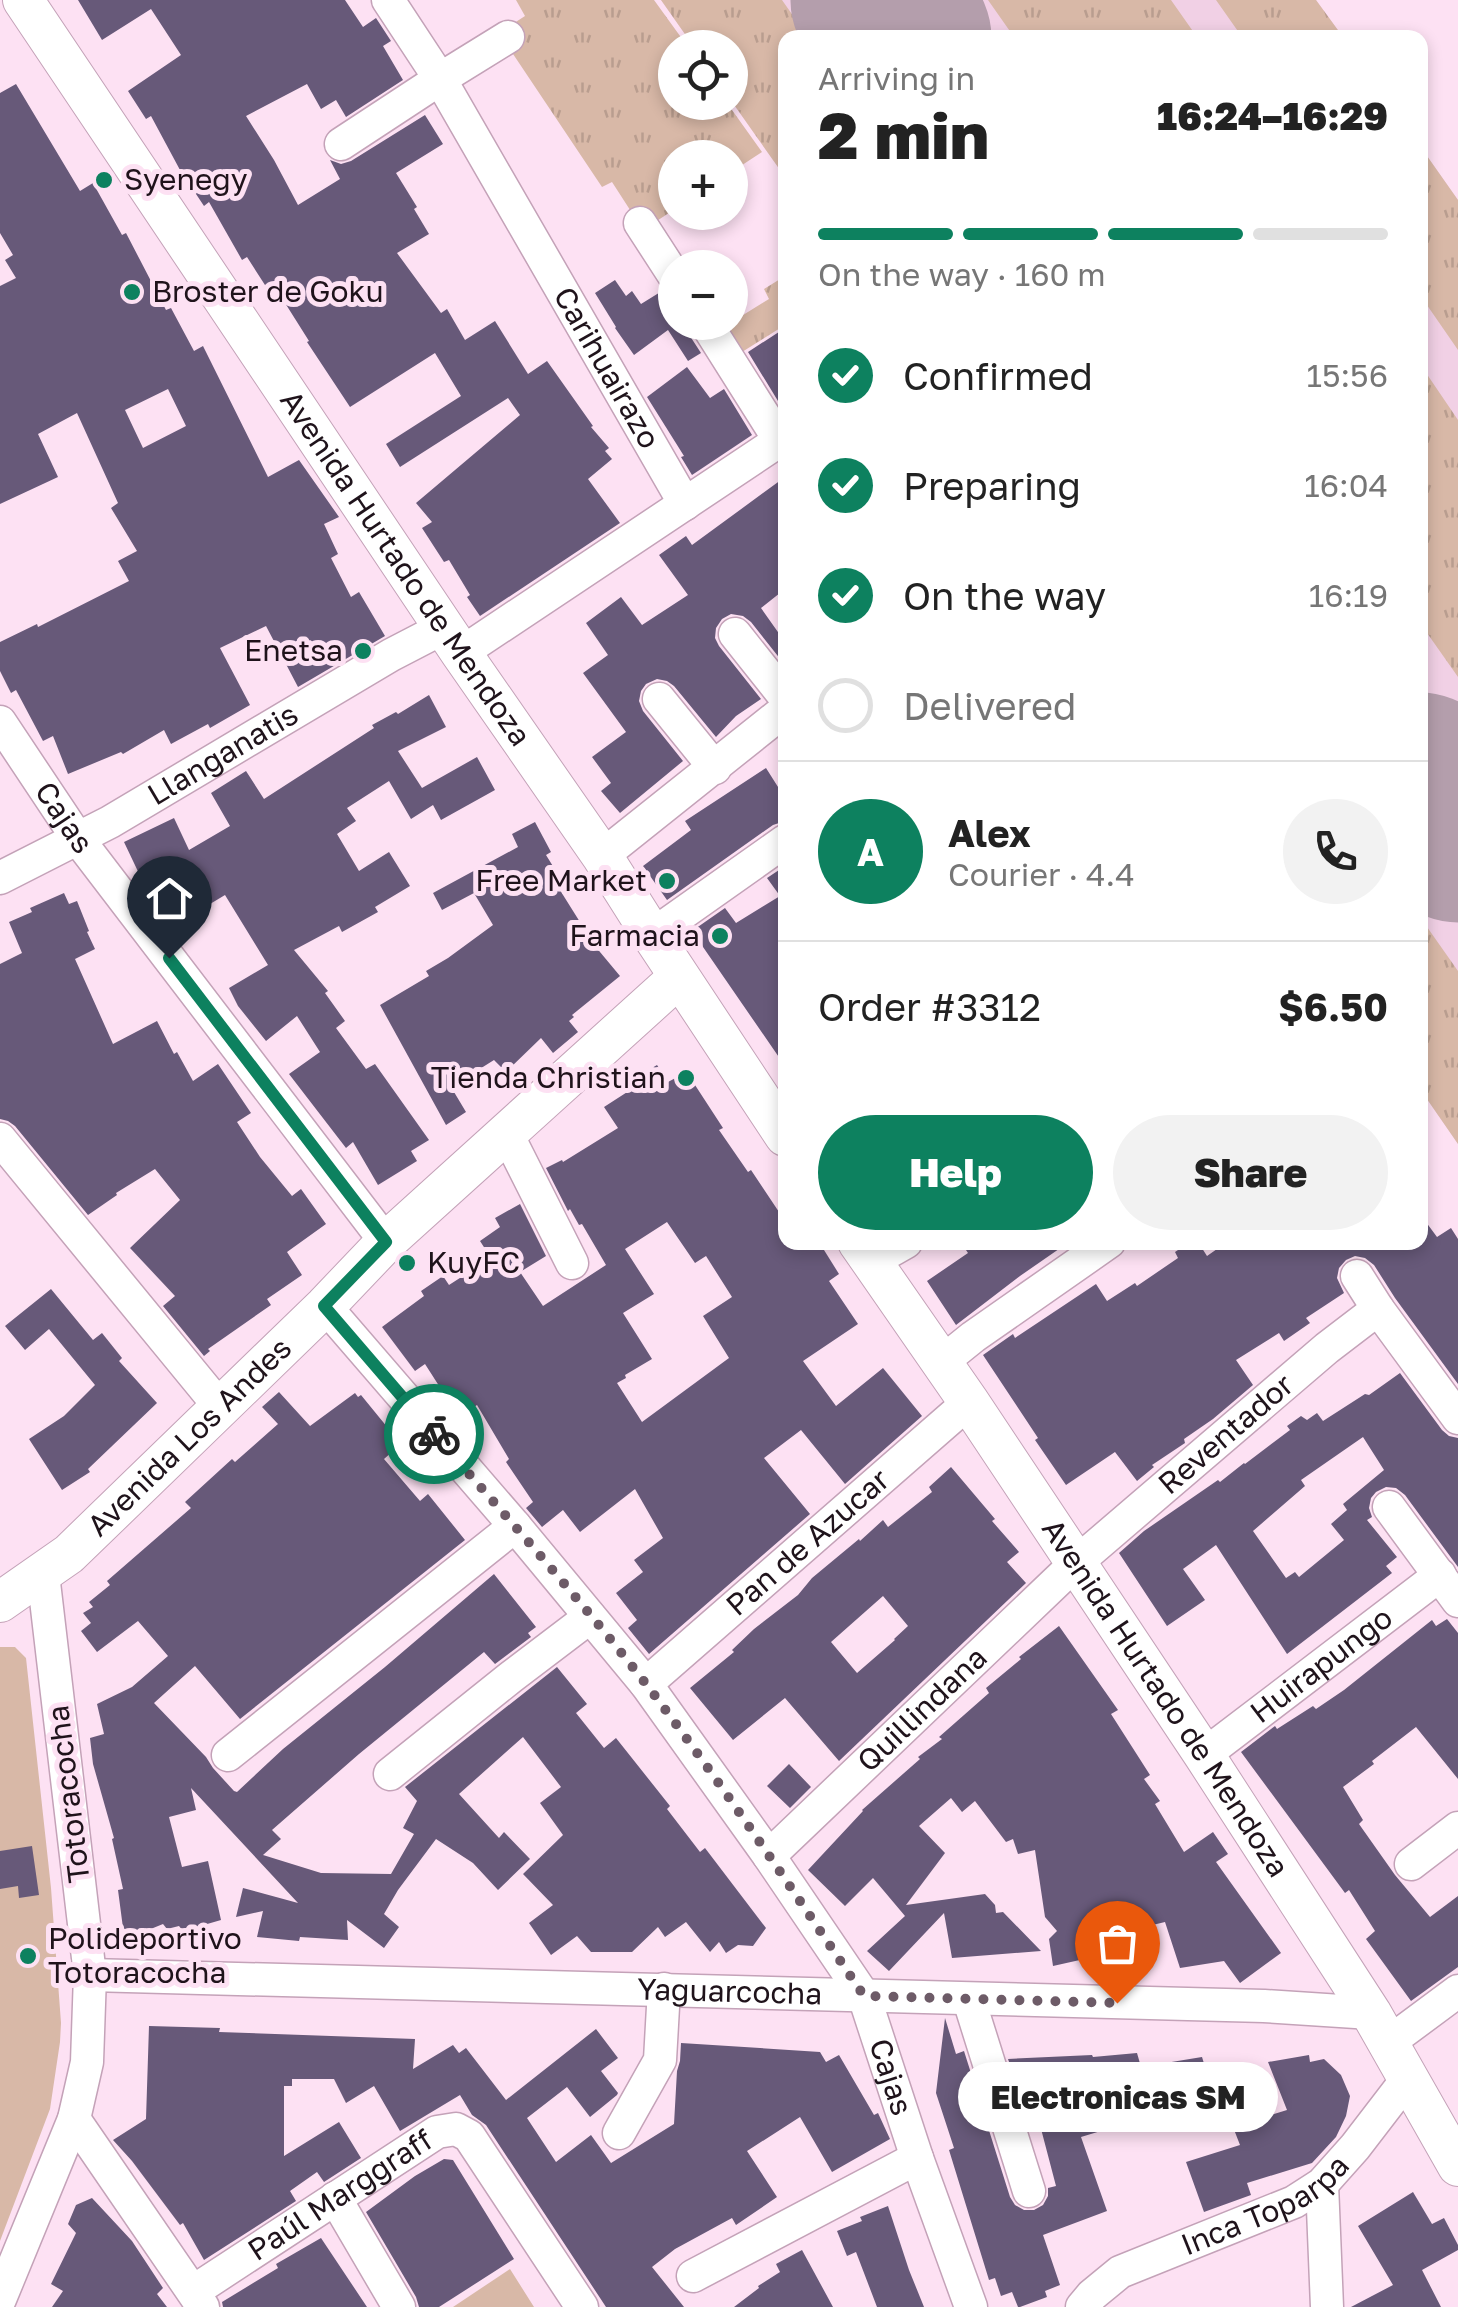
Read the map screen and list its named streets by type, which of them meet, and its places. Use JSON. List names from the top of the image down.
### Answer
{
  "streets": {
    "main road": ["Avenida Hurtado de Mendoza", "Avenida Los Andes"],
    "street": [
      "Carihuairazo",
      "Llanganatis",
      "Cajas",
      "Reventador",
      "Pan de Azucar",
      "Huirapungo",
      "Quillindana",
      "Totoracocha",
      "Yaguarcocha",
      "Paúl Marggraff",
      "Inca Toparpa"
    ]
  },
  "crossings": [
    ["Avenida Hurtado de Mendoza", "Llanganatis"],
    ["Avenida Hurtado de Mendoza", "Reventador"],
    ["Avenida Hurtado de Mendoza", "Avenida Los Andes"],
    ["Avenida Hurtado de Mendoza", "Pan de Azucar"],
    ["Avenida Hurtado de Mendoza", "Huirapungo"],
    ["Avenida Hurtado de Mendoza", "Quillindana"],
    ["Avenida Hurtado de Mendoza", "Yaguarcocha"],
    ["Avenida Hurtado de Mendoza", "Inca Toparpa"],
    ["Llanganatis", "Cajas"],
    ["Cajas", "Avenida Los Andes"],
    ["Cajas", "Pan de Azucar"],
    ["Cajas", "Quillindana"],
    ["Cajas", "Yaguarcocha"],
    ["Reventador", "Quillindana"],
    ["Avenida Los Andes", "Totoracocha"],
    ["Totoracocha", "Yaguarcocha"]
  ],
  "places": [
    "Syenegy",
    "Broster de Goku",
    "Enetsa",
    "Free Market",
    "Farmacia",
    "Tienda Christian",
    "KuyFC",
    "Polideportivo Totoracocha",
    "Electronicas SM"
  ],
  "page": {
    "map_buttons": ["+", "−"],
    "heading": ["2 min", "Arriving in", "16:24–16:29"],
    "panel": [
      "Alex",
      "Courier · 4.4",
      "Order #3312",
      "$6.50"
    ],
    "bar": "On the way · 160 m",
    "list": [
      ["Confirmed", "15:56"],
      ["Preparing", "16:04"],
      ["On the way", "16:19"],
      "Delivered"
    ],
    "round": "A",
    "buttons": ["Help", "Share"],
    "bubble": "Electronicas SM"
  }
}
